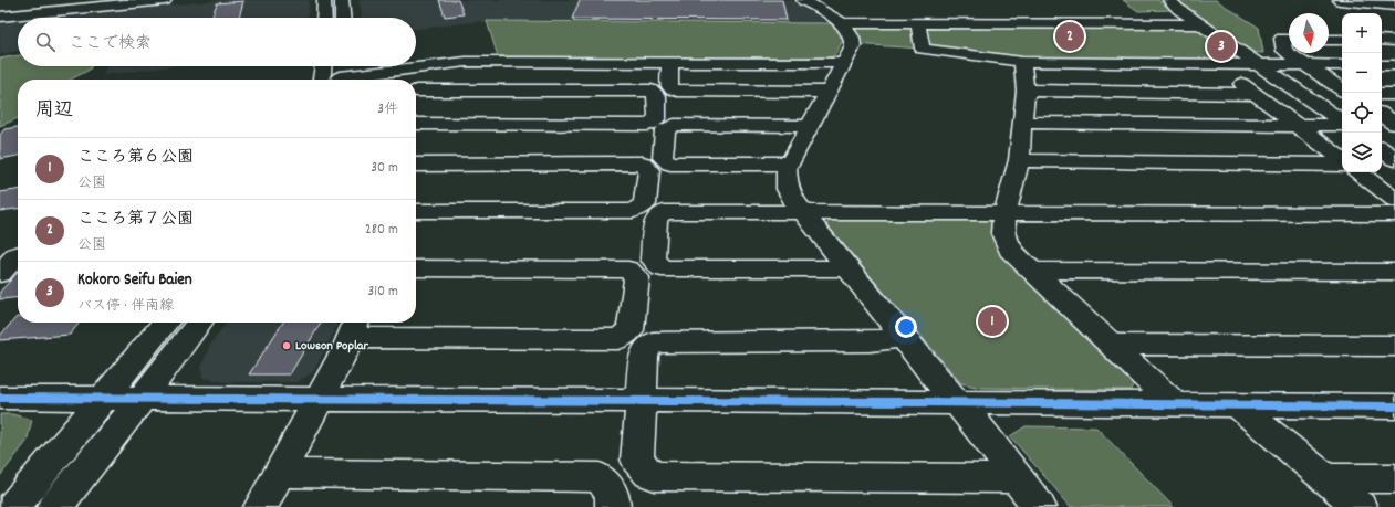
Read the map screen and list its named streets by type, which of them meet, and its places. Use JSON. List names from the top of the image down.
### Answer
{
  "places": ["Lowson Poplar"],
  "north": "bottom",
  "page": {
    "map_buttons": ["+", "−"],
    "search": "ここで検索",
    "pins": ["2", "3", "1"],
    "heading": ["周辺", "3件"],
    "list": [
      {
        "mark": "1",
        "name": "こころ第６公園",
        "note": "公園",
        "value": "30 m"
      },
      {
        "mark": "2",
        "name": "こころ第７公園",
        "note": "公園",
        "value": "280 m"
      },
      {
        "mark": "3",
        "name": "Kokoro Seifu Baien",
        "note": "バス停 · 伴南線",
        "value": "310 m"
      }
    ]
  }
}
